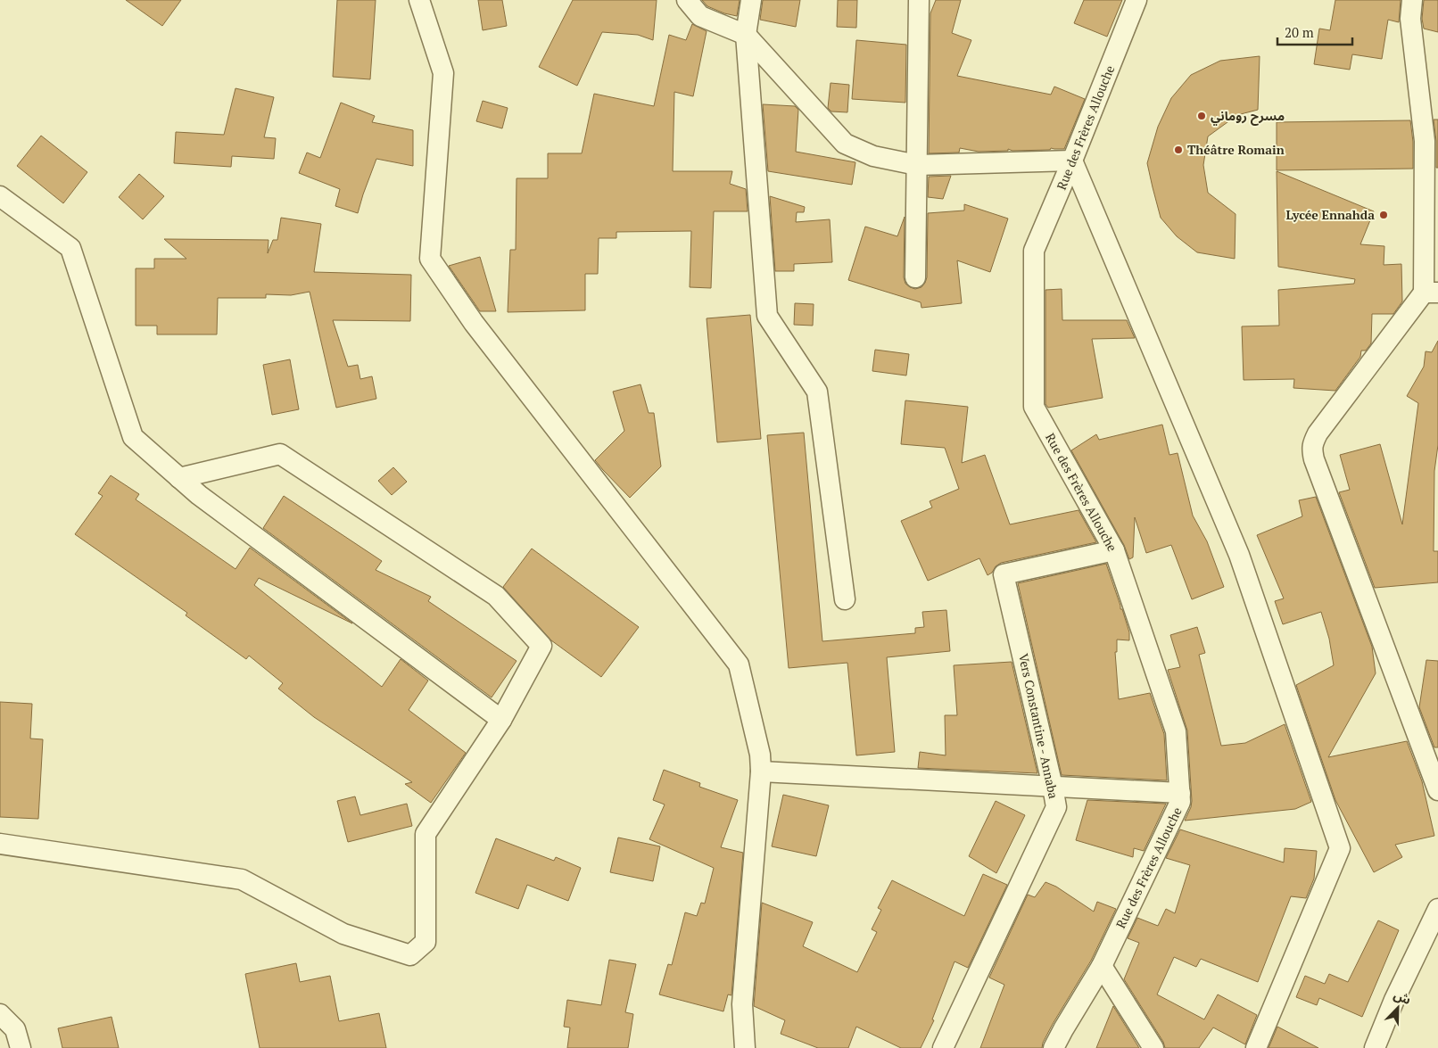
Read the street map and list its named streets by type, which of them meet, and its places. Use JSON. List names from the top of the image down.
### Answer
{
  "streets": {
    "street": ["Rue des Frères Allouche", "Vers Constantine - Annaba"]
  },
  "crossings": [
    ["Rue des Frères Allouche", "Vers Constantine - Annaba"]
  ],
  "places": ["مسرح روماني", "Théâtre Romain", "Lycée Ennahda"],
  "scale_bar": "20 m",
  "north": "top right"
}
